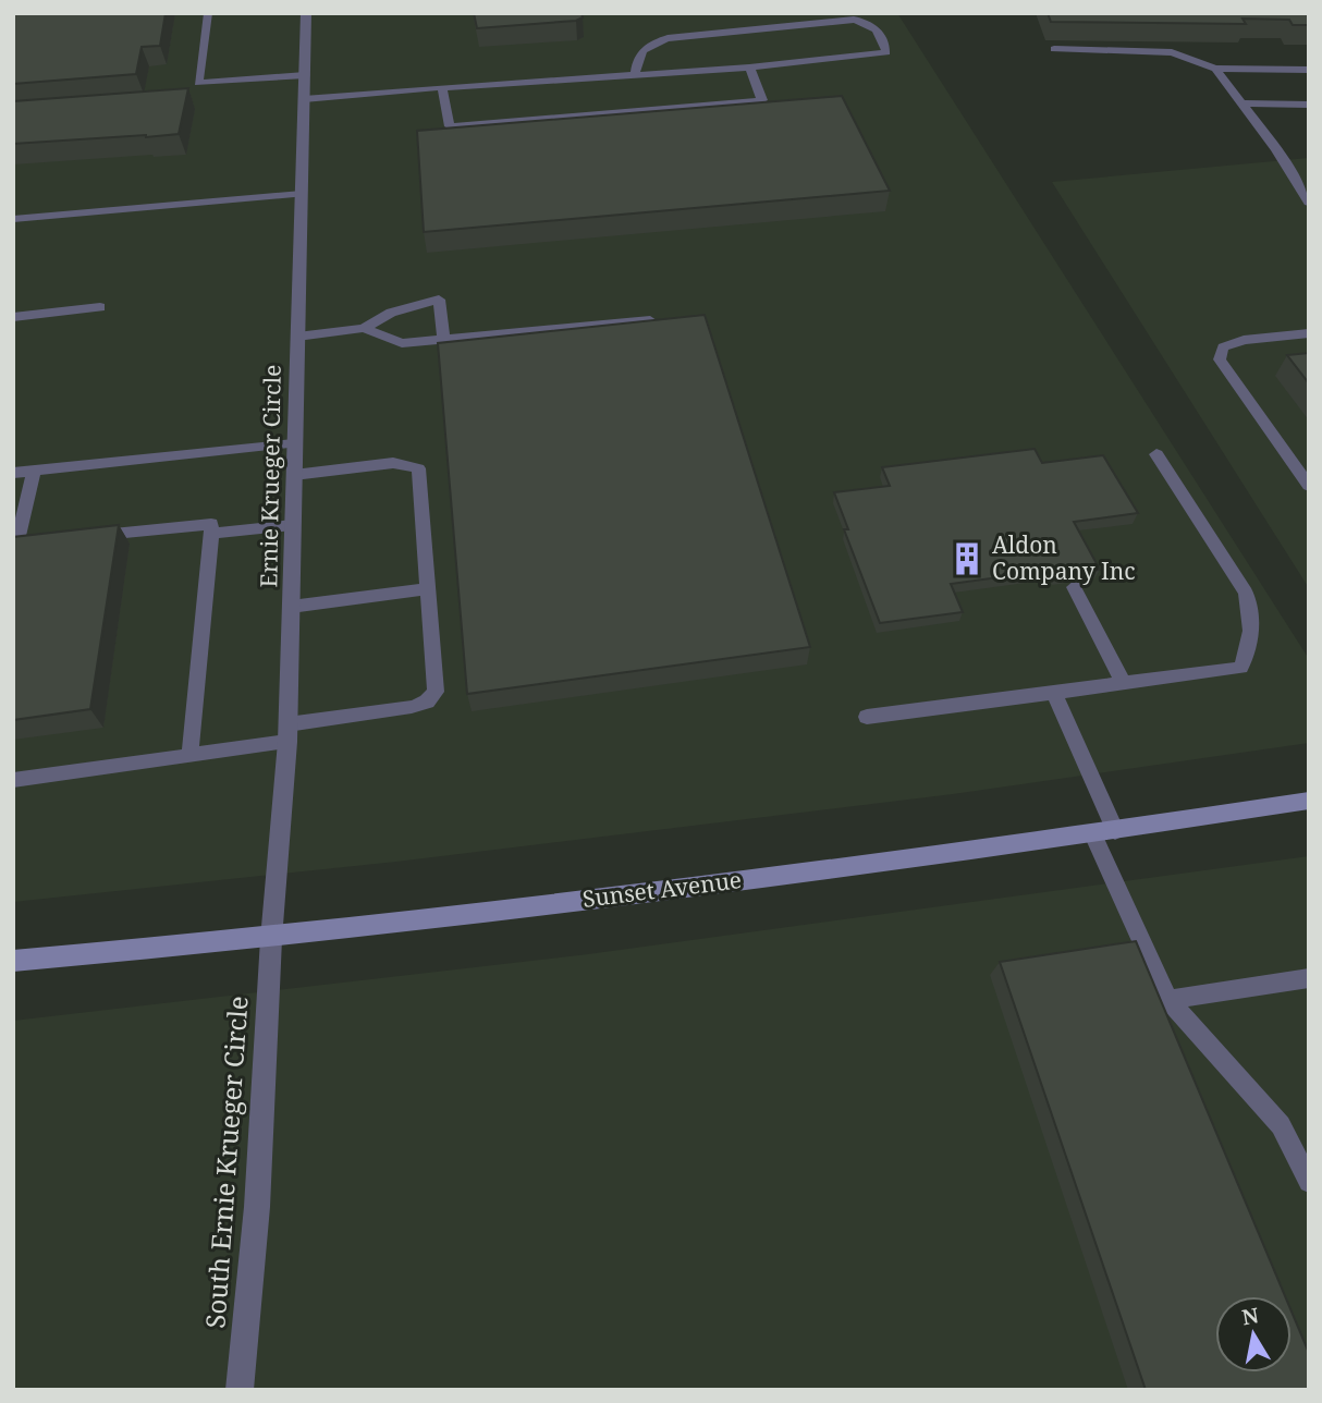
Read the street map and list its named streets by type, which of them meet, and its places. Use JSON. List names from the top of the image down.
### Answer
{
  "streets": {
    "street": ["Ernie Krueger Circle", "Sunset Avenue", "South Ernie Krueger Circle"]
  },
  "crossings": [
    ["Ernie Krueger Circle", "Sunset Avenue"],
    ["Ernie Krueger Circle", "South Ernie Krueger Circle"],
    ["Sunset Avenue", "South Ernie Krueger Circle"]
  ],
  "places": {
    "building": ["Aldon Company Inc"]
  },
  "north": "top"
}
